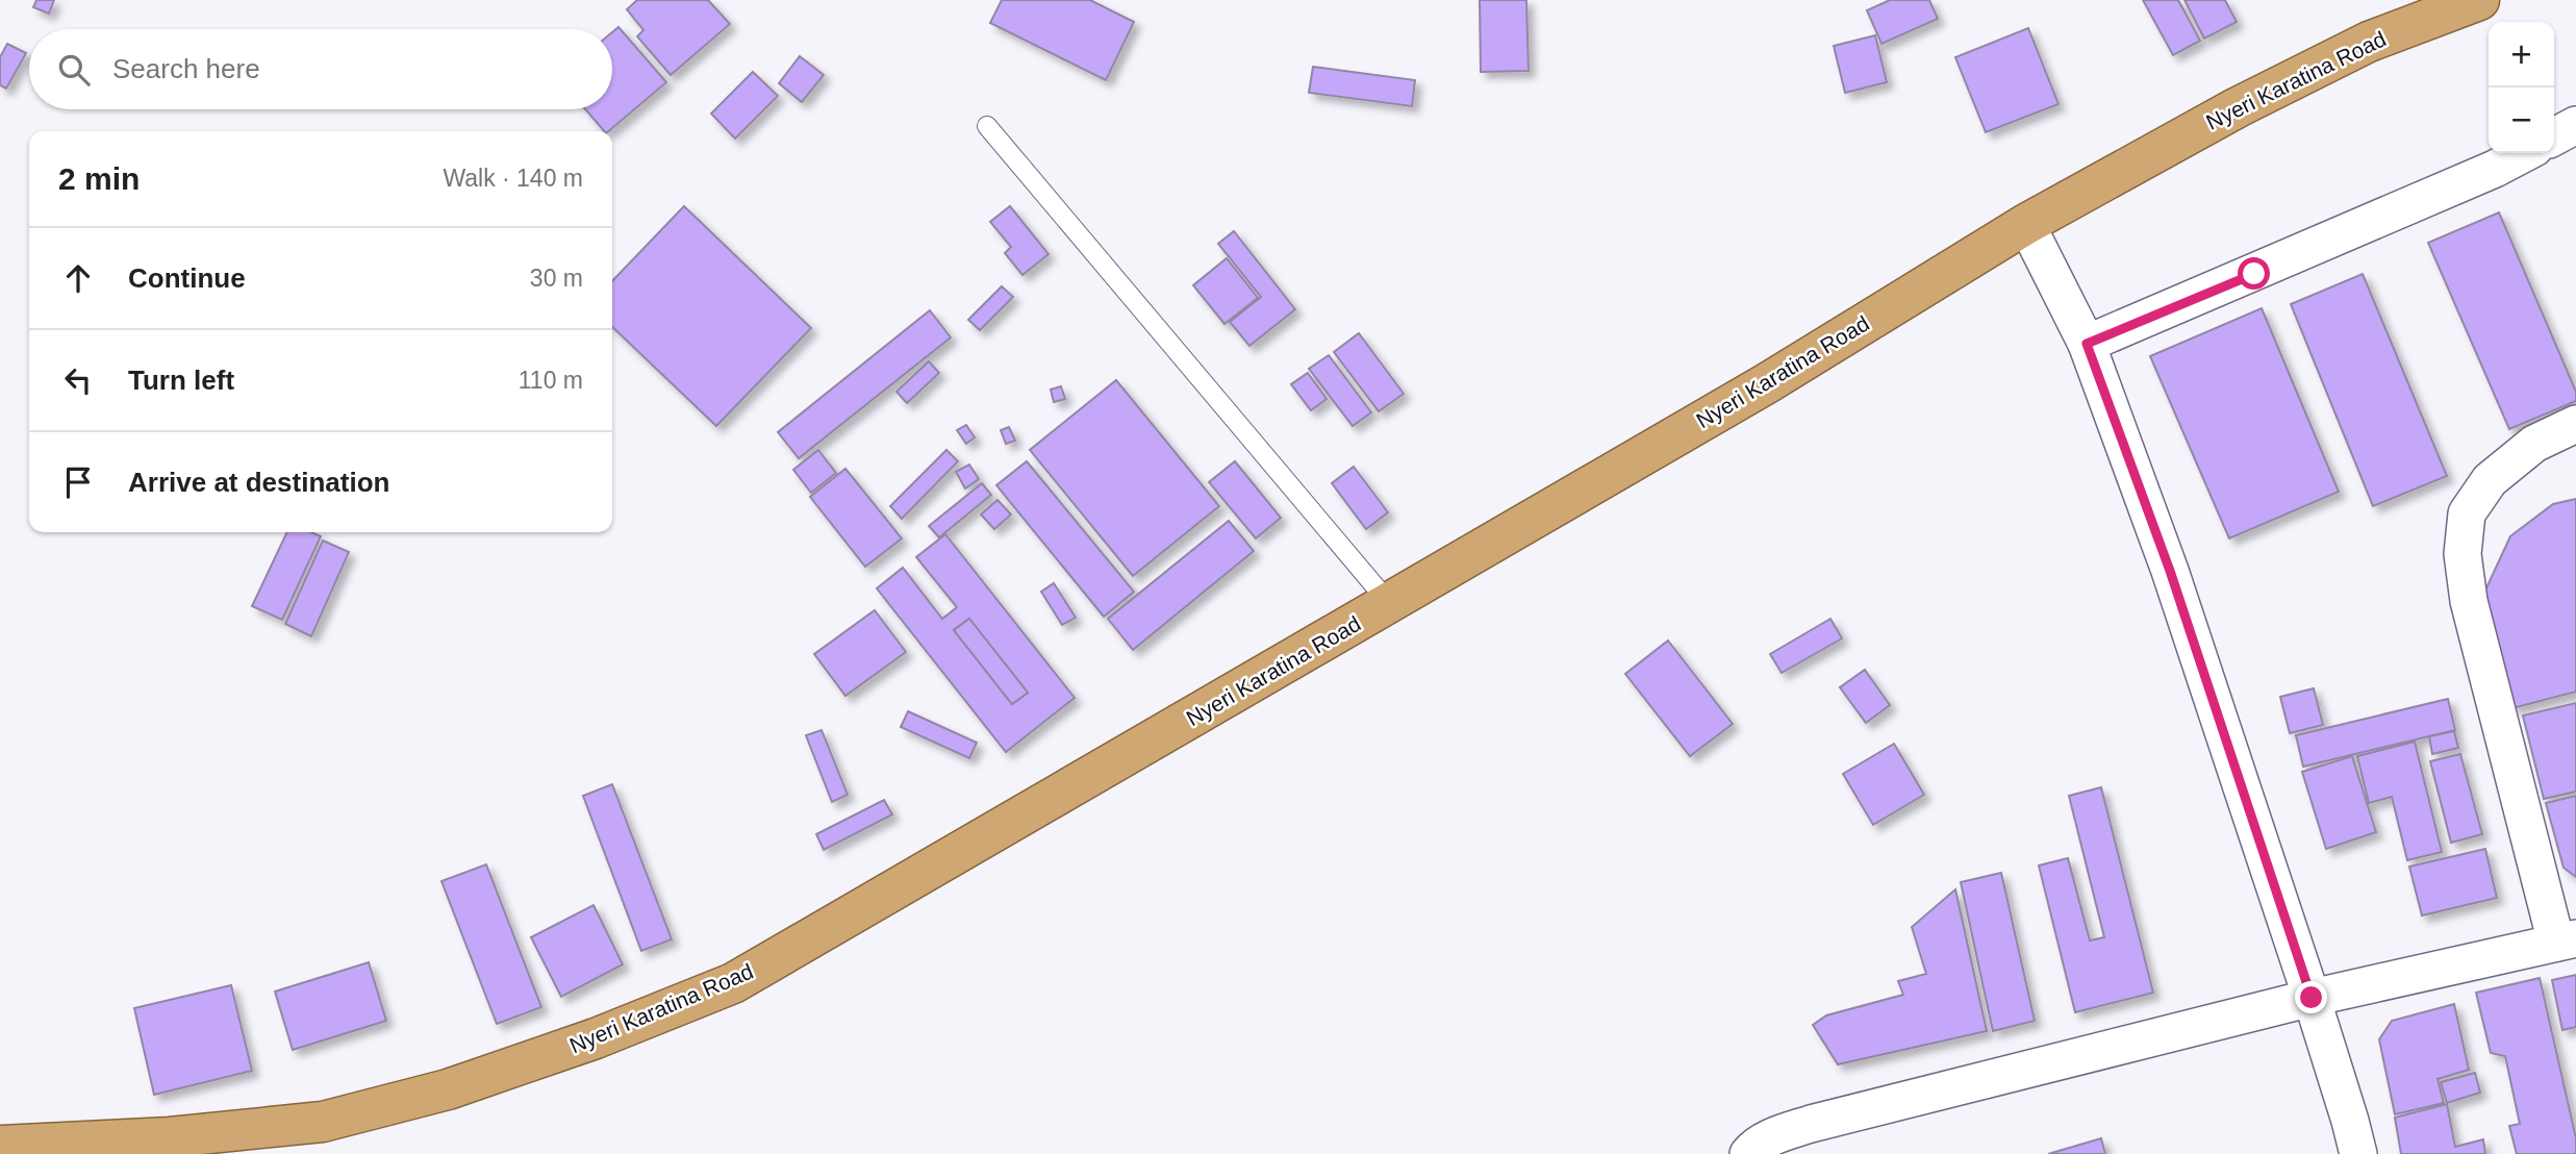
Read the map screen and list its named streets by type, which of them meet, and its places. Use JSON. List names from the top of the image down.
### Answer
{
  "streets": {
    "highway": ["Nyeri Karatina Road"]
  },
  "page": {
    "map_buttons": ["+", "−"],
    "search": "Search here",
    "heading": ["2 min", "Walk · 140 m"],
    "list": [
      ["Continue", "30 m"],
      ["Turn left", "110 m"],
      "Arrive at destination"
    ]
  }
}
